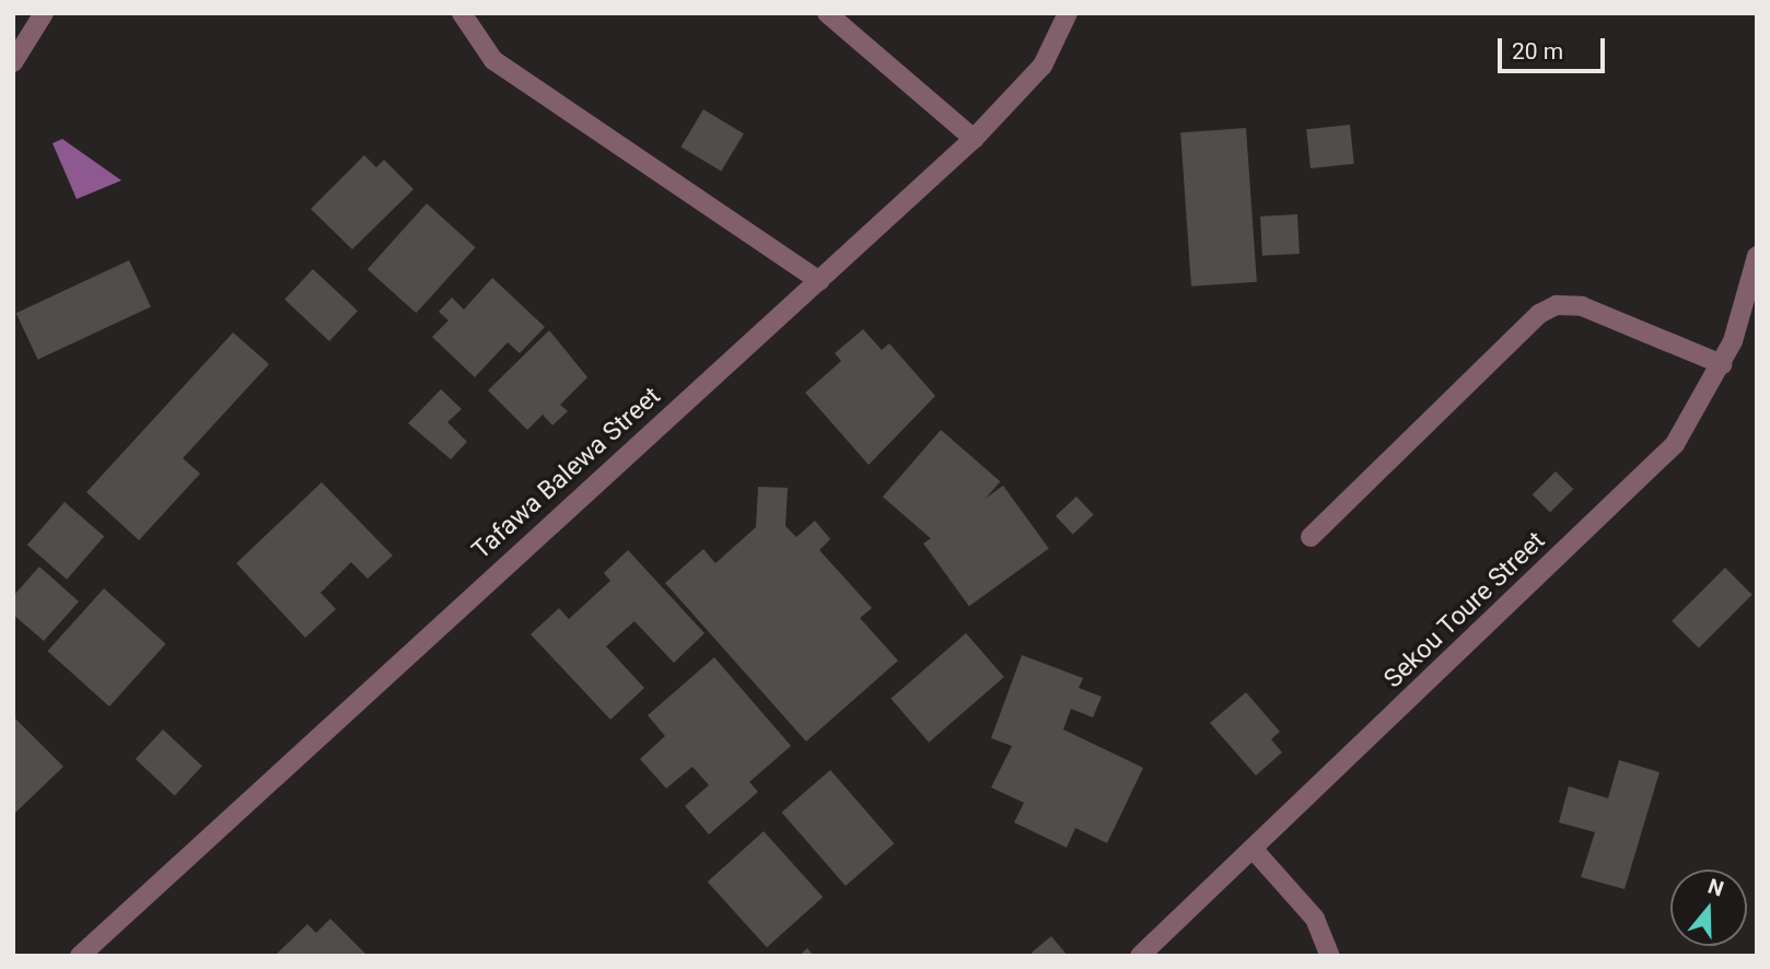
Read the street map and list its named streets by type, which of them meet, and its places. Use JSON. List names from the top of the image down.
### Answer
{
  "streets": {
    "street": ["Tafawa Balewa Street", "Sekou Toure Street"]
  },
  "scale_bar": "20 m",
  "north": "top"
}
